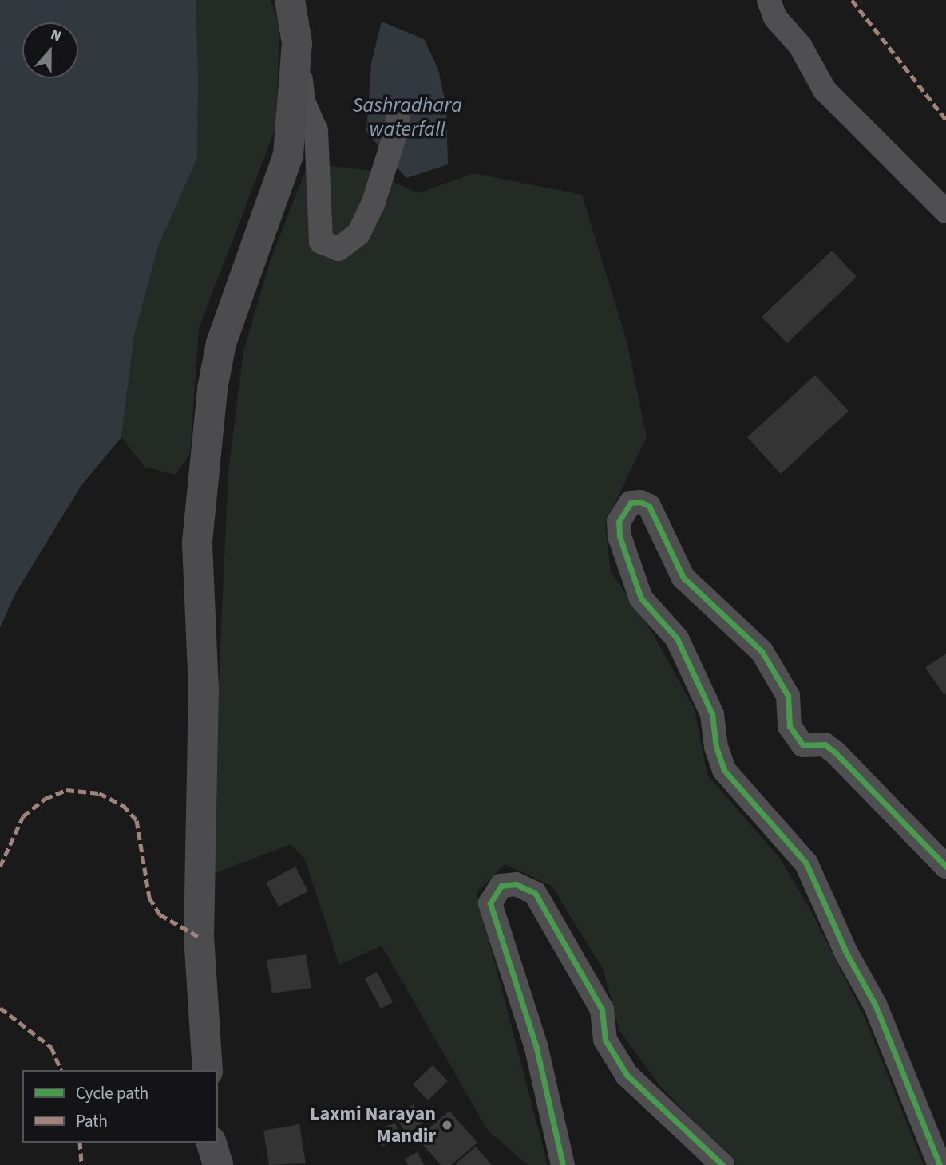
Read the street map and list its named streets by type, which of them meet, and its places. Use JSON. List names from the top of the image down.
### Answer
{
  "water": ["Sashradhara waterfall"],
  "places": ["Laxmi Narayan Mandir"],
  "legend": ["Cycle path", "Path"],
  "north": "top"
}
